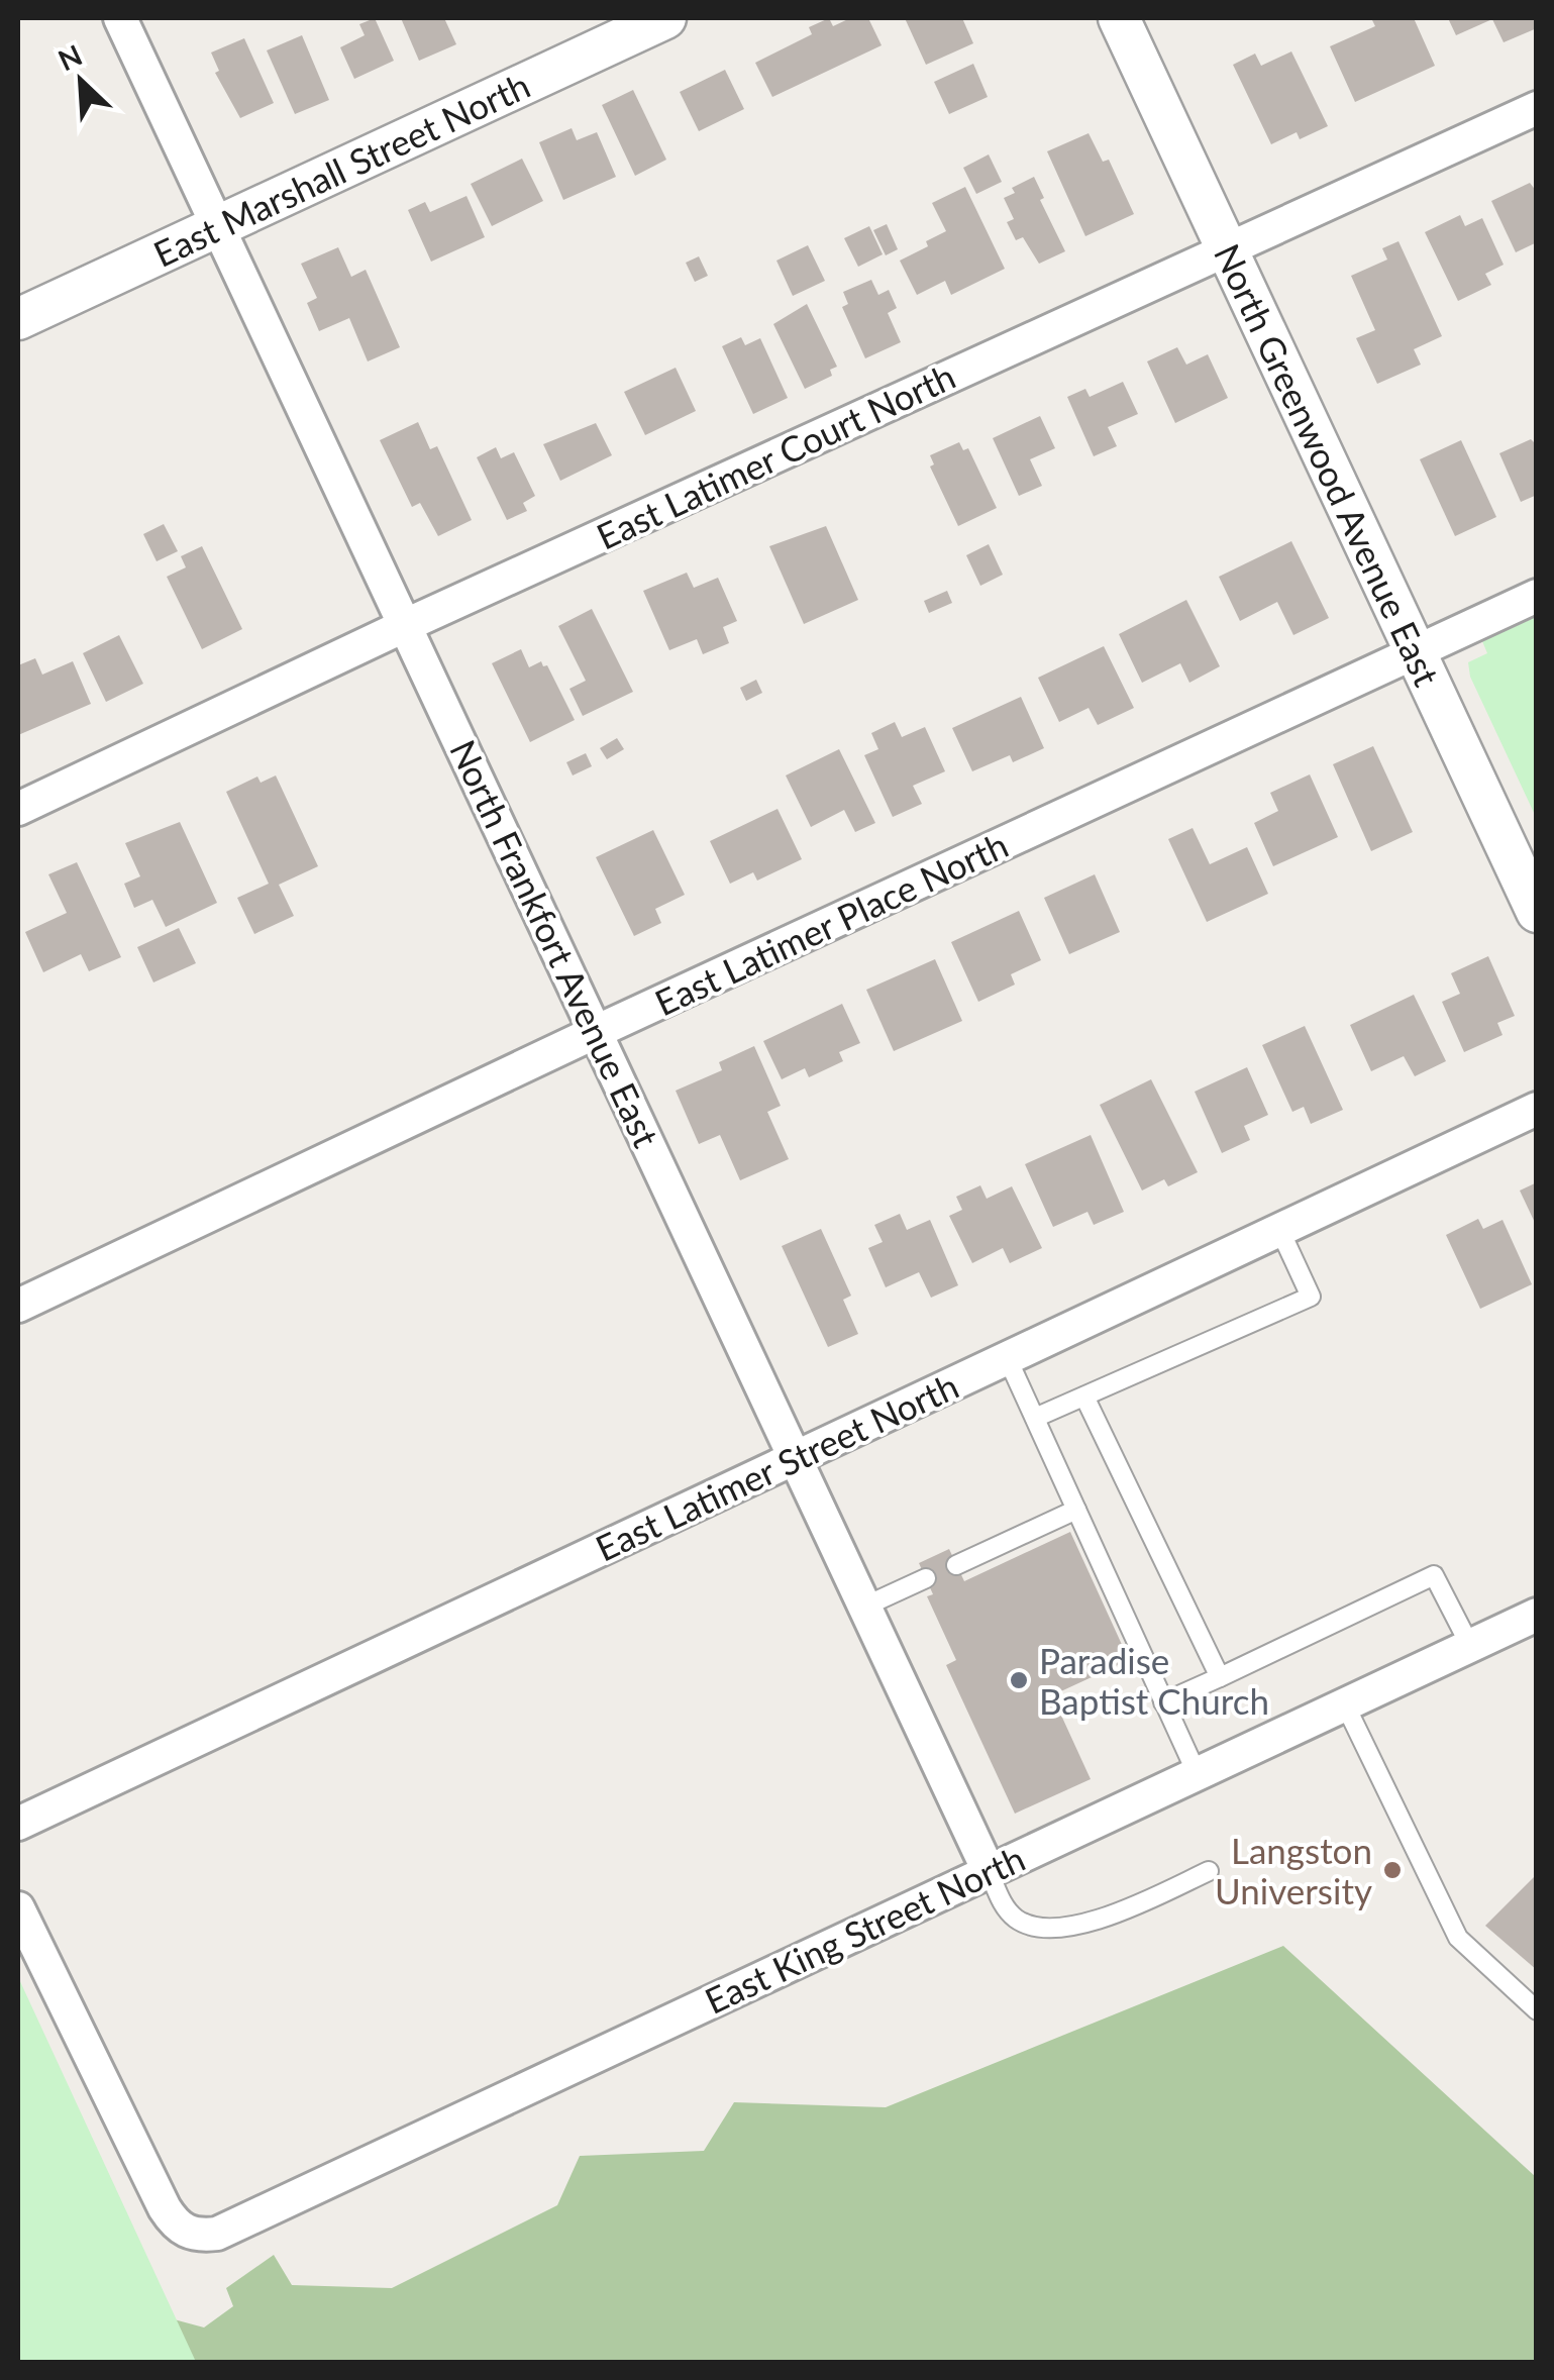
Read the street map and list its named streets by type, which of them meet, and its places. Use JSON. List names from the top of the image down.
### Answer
{
  "streets": {
    "street": [
      "East Marshall Street North",
      "East Latimer Court North",
      "North Greenwood Avenue East",
      "East Latimer Place North",
      "North Frankfort Avenue East",
      "East Latimer Street North",
      "East King Street North"
    ]
  },
  "crossings": [
    ["East Marshall Street North", "North Frankfort Avenue East"],
    ["East Latimer Court North", "North Greenwood Avenue East"],
    ["East Latimer Court North", "North Frankfort Avenue East"],
    ["North Greenwood Avenue East", "East Latimer Place North"],
    ["East Latimer Place North", "North Frankfort Avenue East"],
    ["North Frankfort Avenue East", "East Latimer Street North"],
    ["North Frankfort Avenue East", "East King Street North"]
  ],
  "places": ["Paradise Baptist Church", "Langston University"],
  "north": "top left"
}
